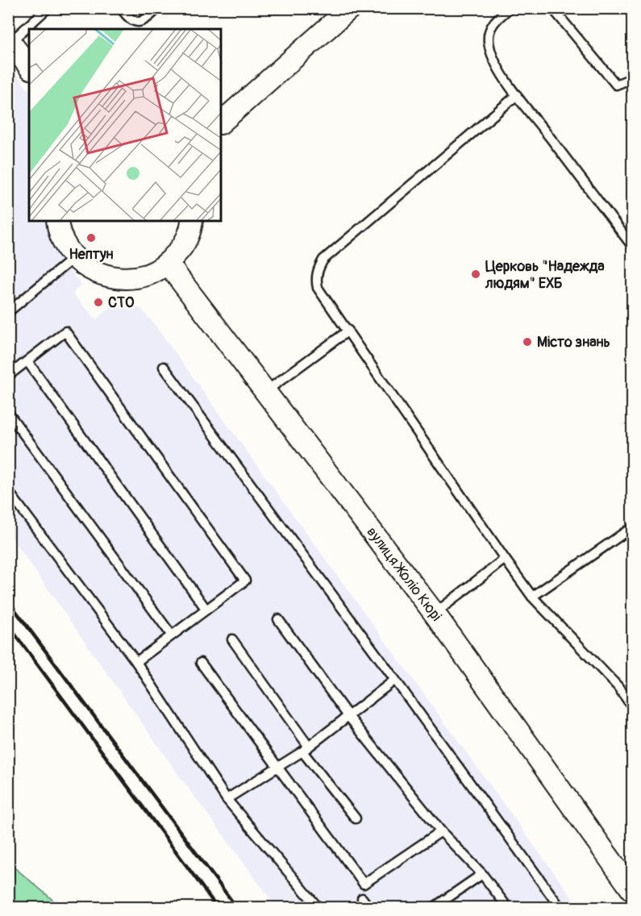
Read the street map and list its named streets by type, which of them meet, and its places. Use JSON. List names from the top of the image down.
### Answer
{
  "streets": {
    "street": ["вулиця Жоліо Кюрі"]
  },
  "places": [
    "Нептун",
    "Церковь \"Надежда людям\" ЕХБ",
    "СТО",
    "Місто знань"
  ]
}
